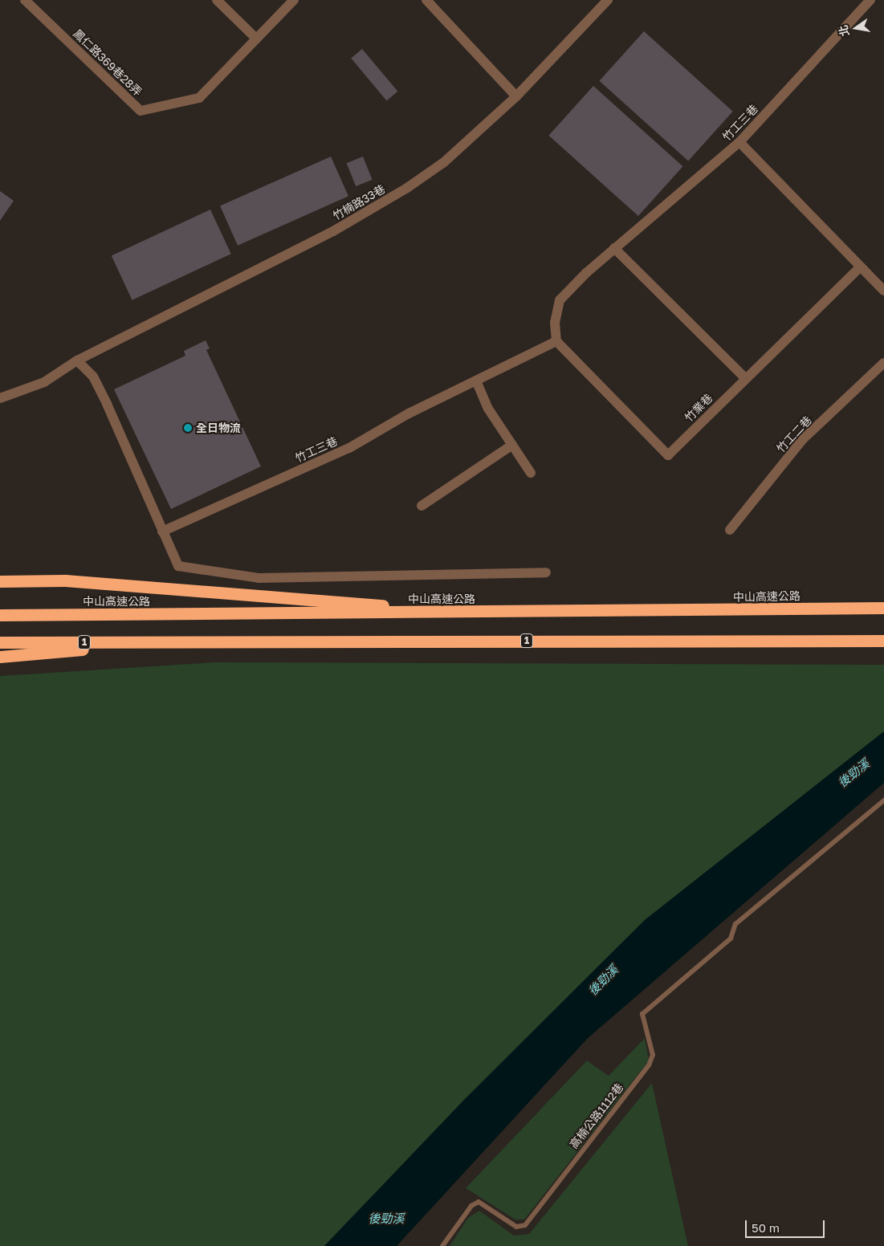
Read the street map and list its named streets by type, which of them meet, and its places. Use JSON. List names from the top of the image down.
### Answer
{
  "streets": {
    "highway": ["中山高速公路", "1"],
    "street": [
      "鳳仁路369巷28弄",
      "竹工三巷",
      "竹楠路33巷",
      "竹業巷",
      "竹工二巷"
    ],
    "lane": ["高楠公路1112巷"]
  },
  "crossings": [
    ["竹工三巷", "竹業巷"]
  ],
  "water": ["後勁溪"],
  "places": ["全日物流"],
  "scale_bar": "50 m",
  "north": "left"
}
